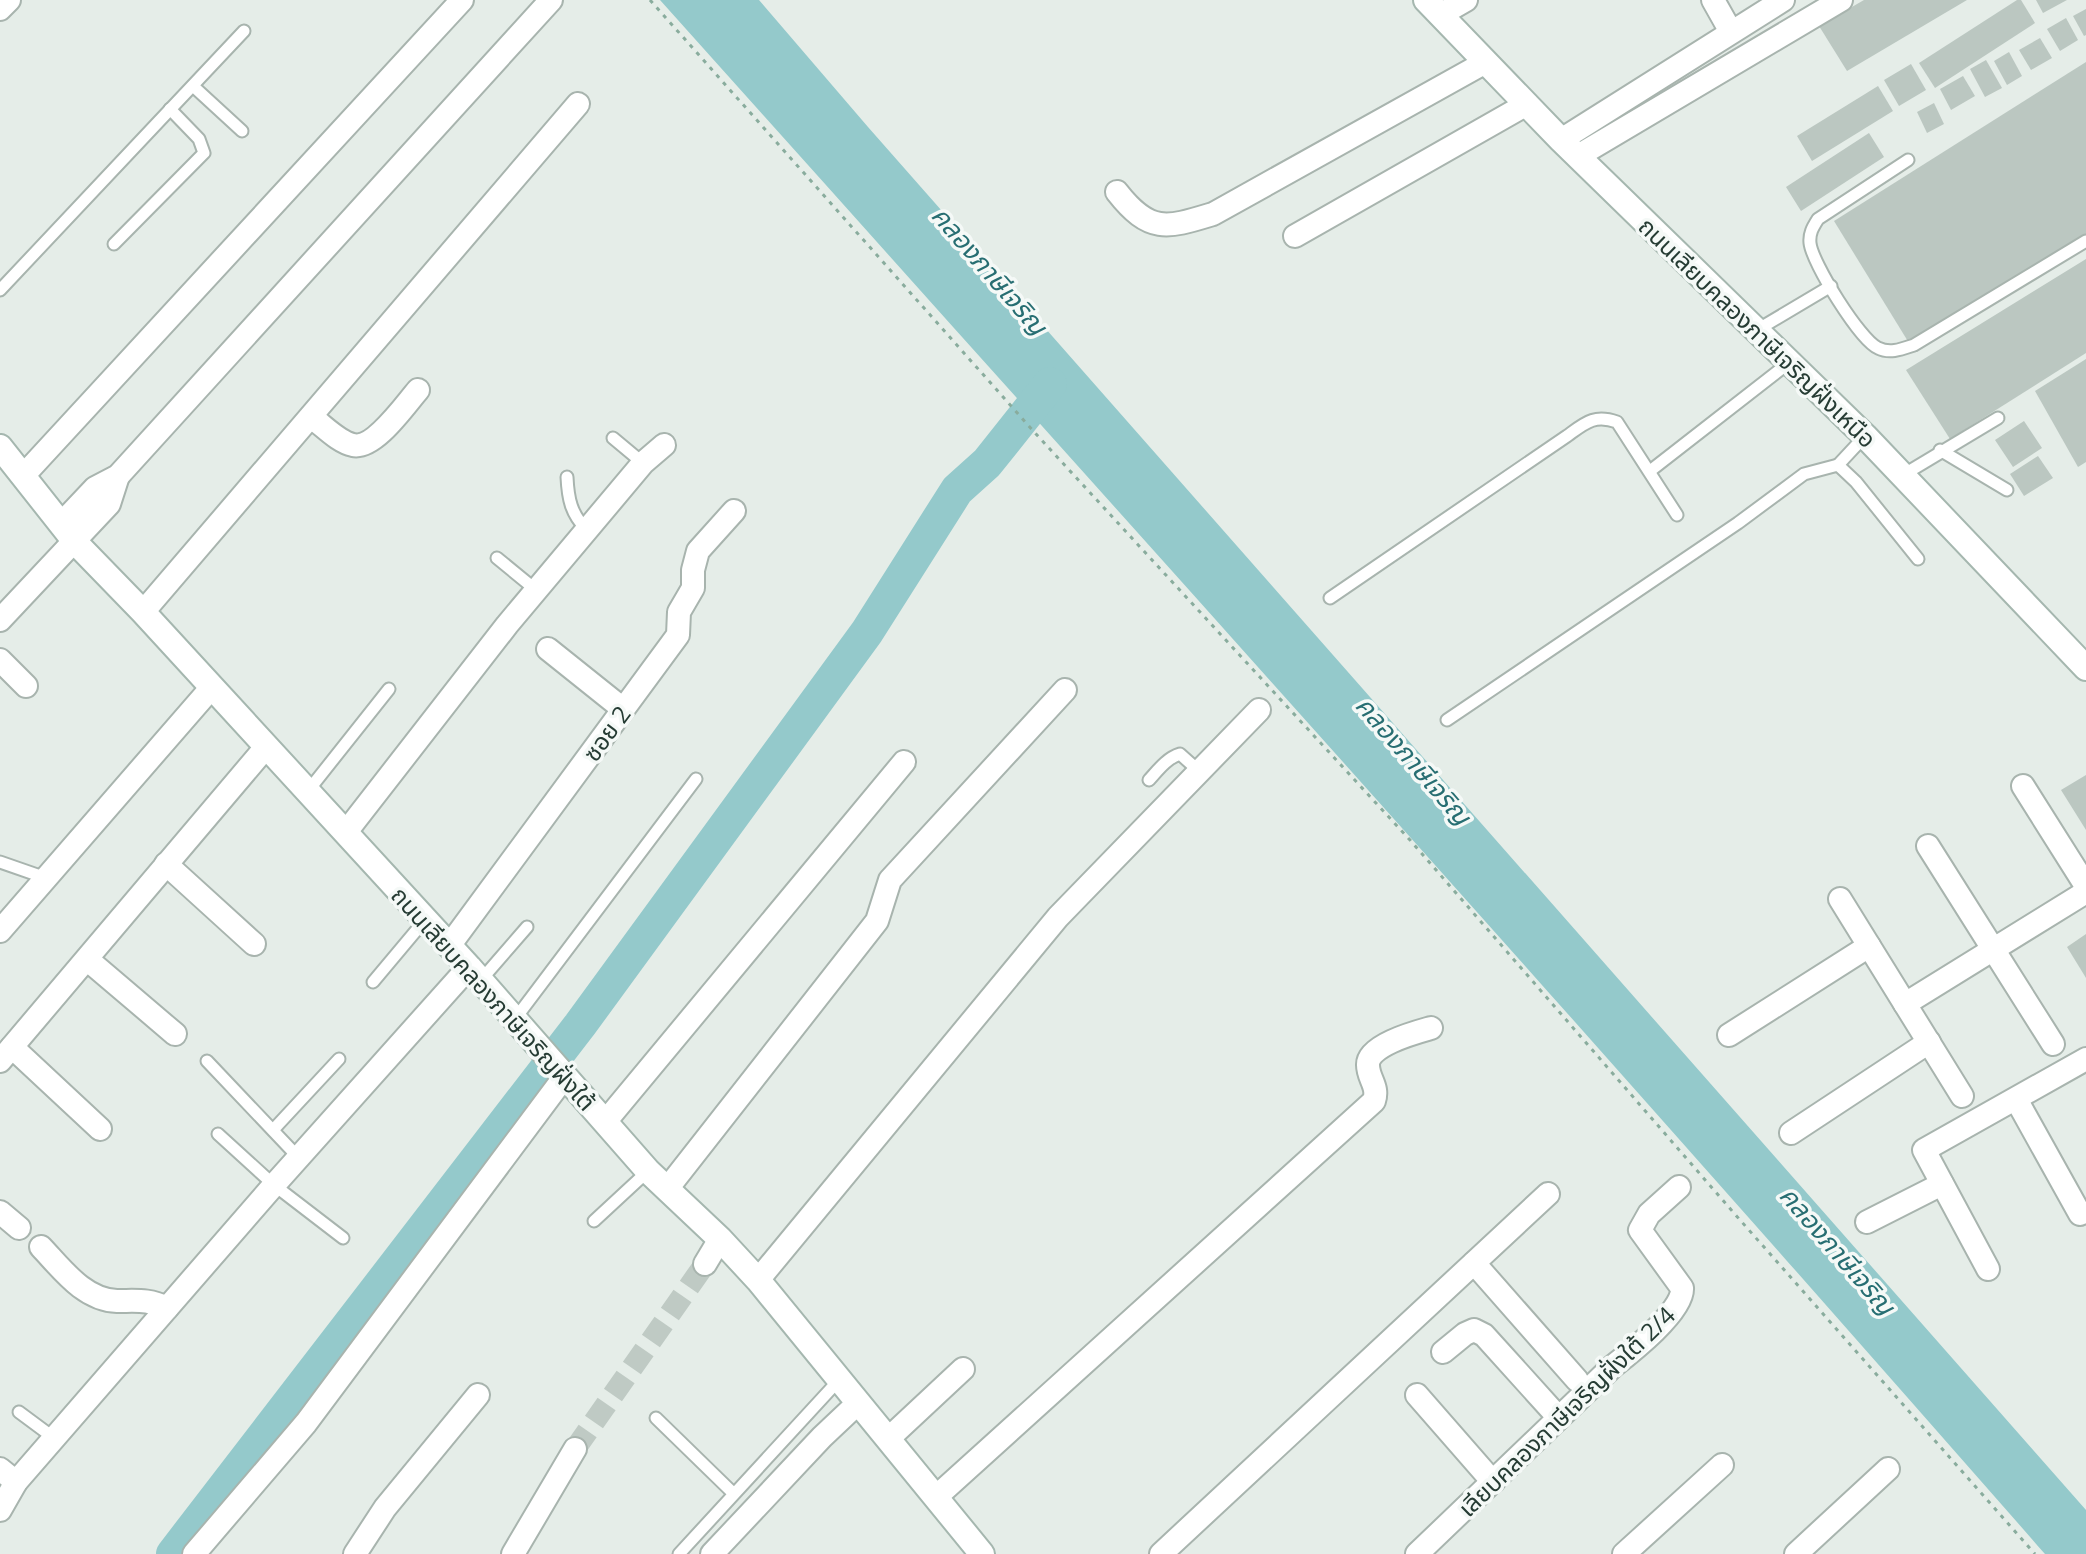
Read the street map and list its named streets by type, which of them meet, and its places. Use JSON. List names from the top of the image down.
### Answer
{
  "streets": {
    "street": [
      "ถนนเลียบคลองภาษีเจริญฝั่งเหนือ",
      "ซอย 2",
      "ถนนเลียบคลองภาษีเจริญฝั่งใต้",
      "เลียบคลองภาษีเจริญฝั่งใต้ 2/4"
    ]
  },
  "crossings": [
    ["ซอย 2", "ถนนเลียบคลองภาษีเจริญฝั่งใต้"]
  ],
  "water": ["คลองภาษีเจริญ"]
}
